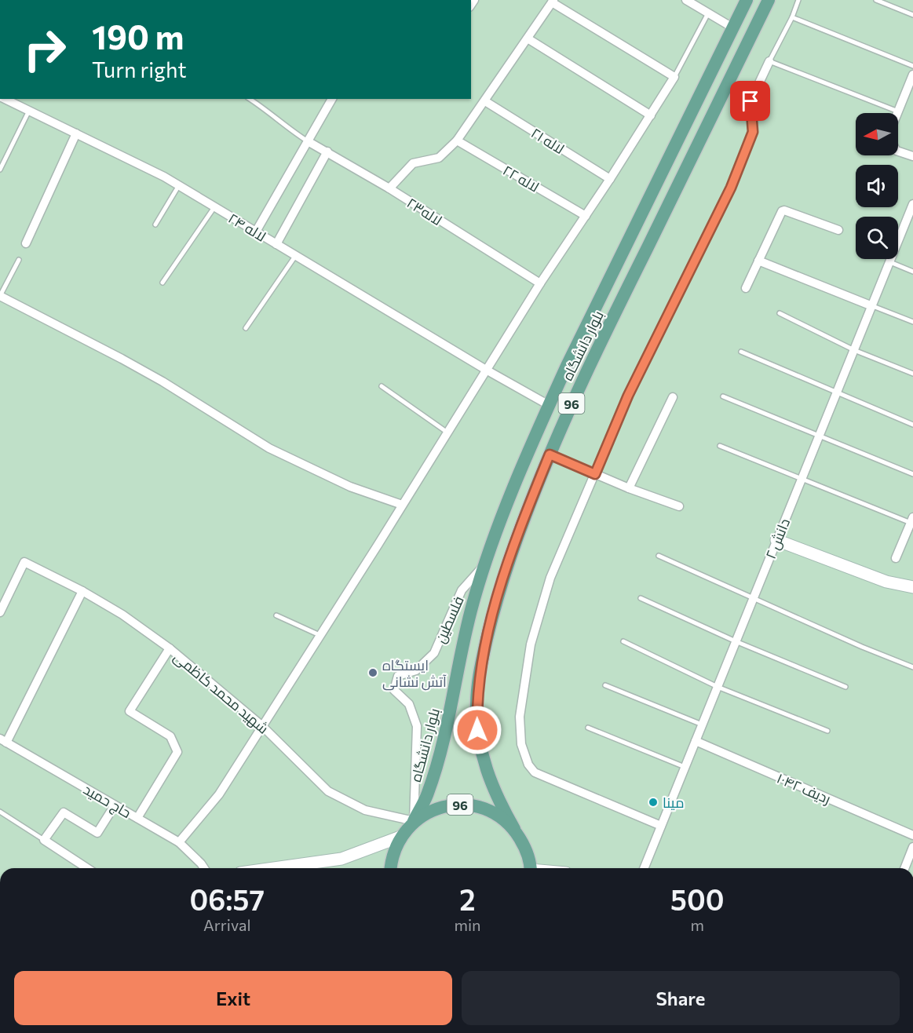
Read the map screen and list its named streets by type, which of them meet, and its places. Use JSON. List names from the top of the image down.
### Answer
{
  "streets": {
    "main road": ["بلوار دانشگاه", "96"],
    "street": [
      "لاله ۲۱",
      "لاله ۲۲",
      "لاله۲۳",
      "لاله ۲۴",
      "دانش ۲",
      "فلسطین",
      "شهید محمد کاظمی",
      "ردیف ۱۰۴۲",
      "حاج حمید"
    ]
  },
  "crossings": [
    ["لاله ۲۴", "بلوار دانشگاه"],
    ["بلوار دانشگاه", "96"],
    ["بلوار دانشگاه", "فلسطین"],
    ["بلوار دانشگاه", "شهید محمد کاظمی"],
    ["96", "فلسطین"],
    ["96", "شهید محمد کاظمی"],
    ["دانش ۲", "ردیف ۱۰۴۲"],
    ["فلسطین", "شهید محمد کاظمی"]
  ],
  "places": ["ایستگاه آتش نشانی", "مینا"],
  "north": "left",
  "page": {
    "turn": ["190 m", "Turn right"],
    "eta": [
      "06:57",
      "Arrival",
      "2",
      "min",
      "500",
      "m"
    ],
    "buttons": ["Exit", "Share"]
  }
}
